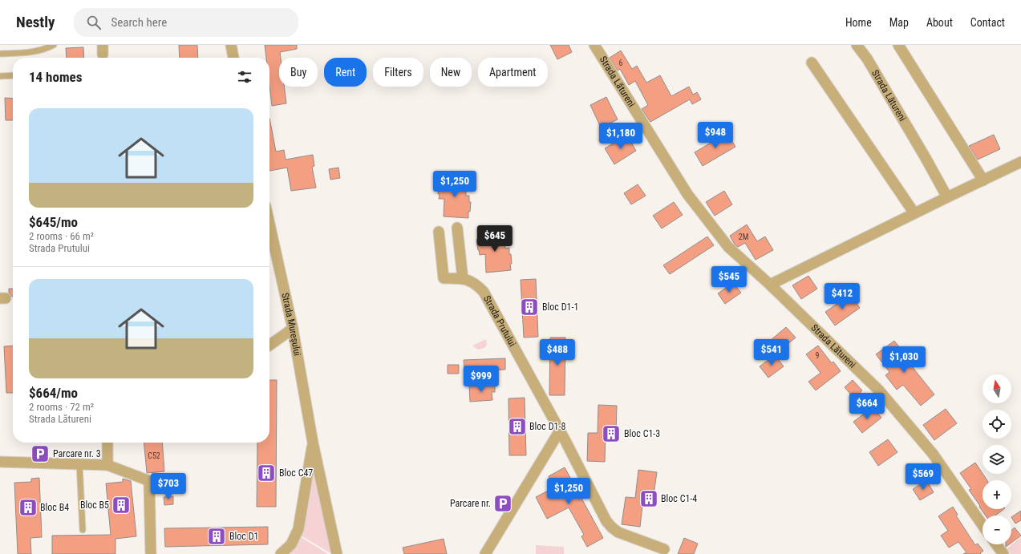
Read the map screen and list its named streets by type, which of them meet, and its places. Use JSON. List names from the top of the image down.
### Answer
{
  "streets": {
    "street": ["Strada Lătureni", "Strada Prutului", "Strada Mureșului"]
  },
  "places": {
    "building": [
      "Bloc D1-1",
      "Bloc D1-8",
      "Bloc C1-3",
      "Bloc C47",
      "Bloc C1-4",
      "Bloc B5",
      "Bloc B4",
      "Bloc D1"
    ],
    "parking": ["Parcare nr. 3", "Parcare nr."]
  },
  "house_numbers": [
    "6",
    "2M",
    "9",
    "C52"
  ],
  "north": "top",
  "page": {
    "header": "Nestly",
    "search": "Search here",
    "nav": [
      "Home",
      "Map",
      "About",
      "Contact"
    ],
    "chip": [
      "Buy",
      "Rent",
      "Filters",
      "New",
      "Apartment"
    ],
    "heading": "14 homes",
    "list": [
      {
        "name": "$645/mo",
        "note": "2 rooms · 66 m² · Strada Prutului"
      },
      {
        "name": "$664/mo",
        "note": "2 rooms · 72 m² · Strada Lătureni"
      }
    ],
    "price": [
      "$948",
      "$1,180",
      "$1,250",
      "$645",
      "$545",
      "$412",
      "$488",
      "$541",
      "$1,030",
      "$999",
      "$664",
      "$569",
      "$703",
      "$1,250"
    ],
    "map_buttons": ["+", "−"]
  }
}
